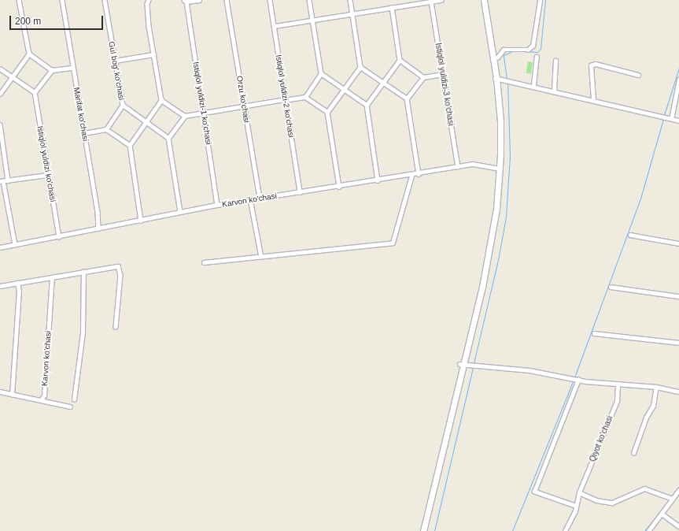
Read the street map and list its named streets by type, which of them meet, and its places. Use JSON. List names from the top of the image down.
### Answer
{
  "streets": {
    "street": [
      "Gul bog' ko'chasi",
      "Istiqlol yuldizi-3 ko'chasi",
      "Istiqlol yuldizi-2 ko'chasi",
      "Orzu ko'chasi",
      "Istiqlol yuldizi-1 ko'chasi",
      "Marifat ko'chasi",
      "Istiqlol yuldizi ko'chasi",
      "Karvon ko'chasi",
      "Qiyot ko'chasi"
    ]
  },
  "crossings": [
    ["Istiqlol yuldizi-3 ko'chasi", "Karvon ko'chasi"],
    ["Istiqlol yuldizi-2 ko'chasi", "Karvon ko'chasi"],
    ["Orzu ko'chasi", "Karvon ko'chasi"],
    ["Istiqlol yuldizi-1 ko'chasi", "Karvon ko'chasi"],
    ["Marifat ko'chasi", "Karvon ko'chasi"],
    ["Istiqlol yuldizi ko'chasi", "Karvon ko'chasi"]
  ],
  "scale_bar": "200 m"
}
